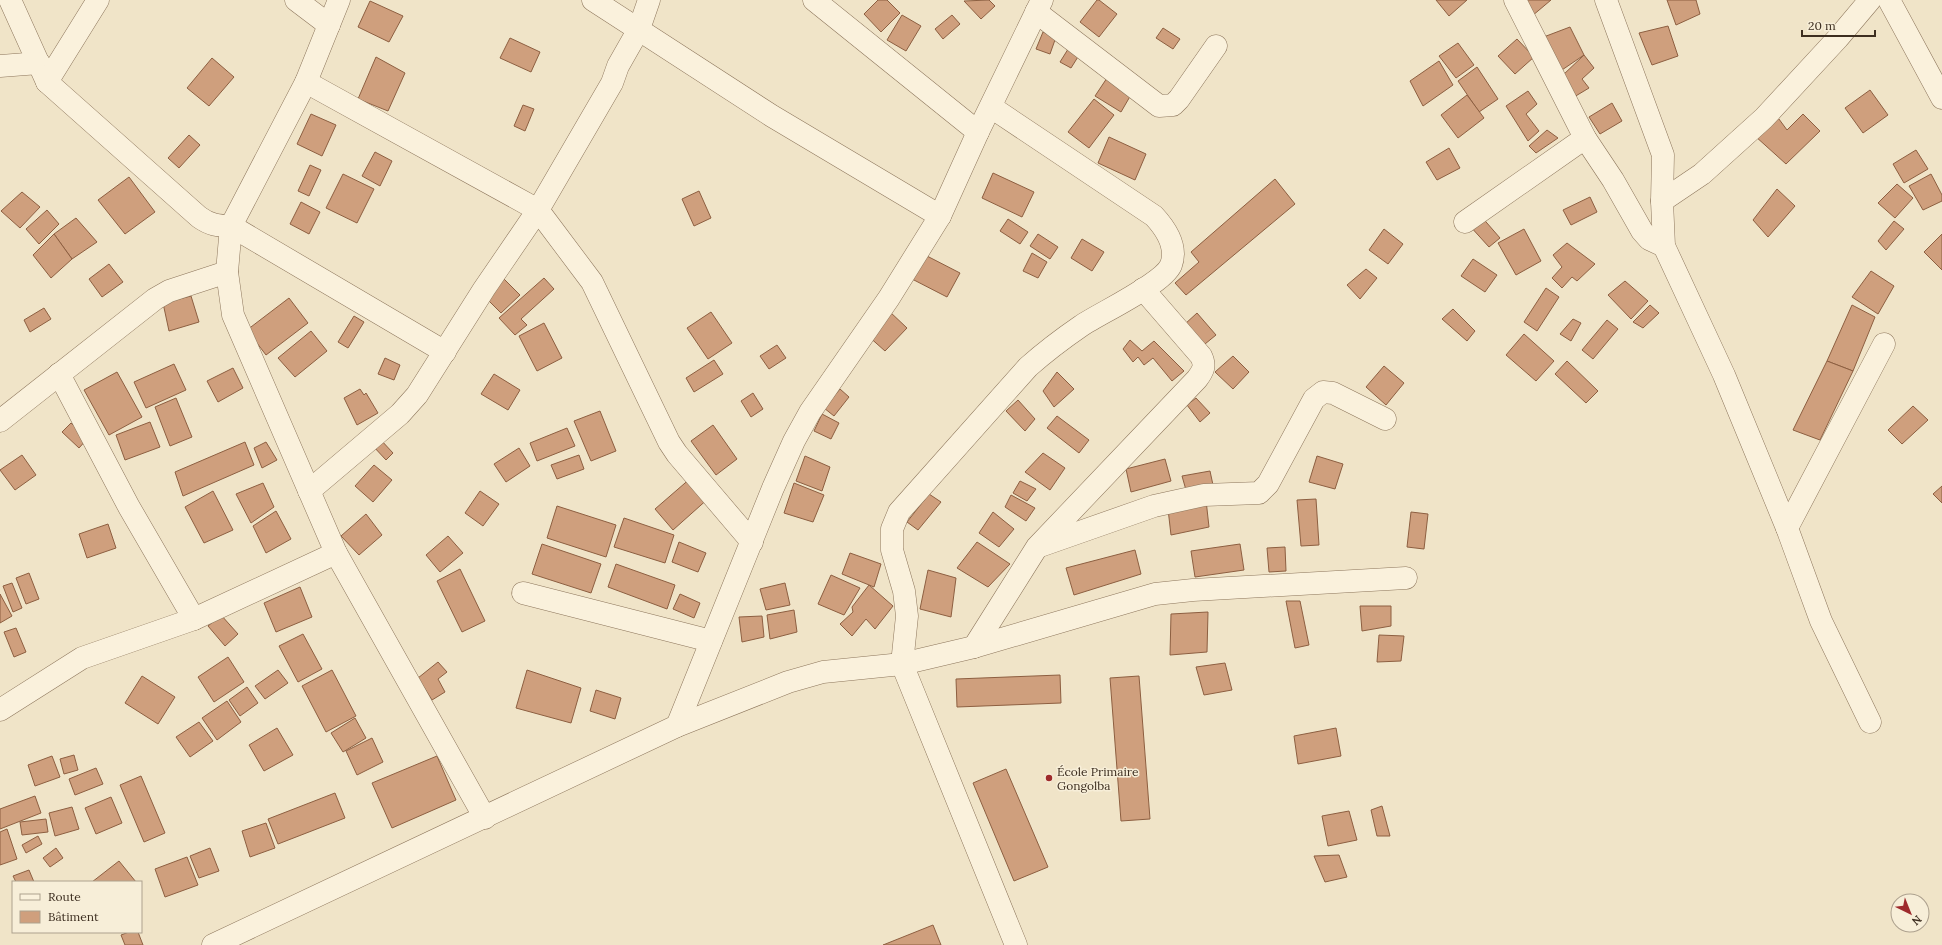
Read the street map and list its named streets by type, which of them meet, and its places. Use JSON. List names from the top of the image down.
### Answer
{
  "places": ["École Primaire Gongolba"],
  "legend": ["Route", "Bâtiment"],
  "scale_bar": "20 m",
  "north": "bottom right"
}
